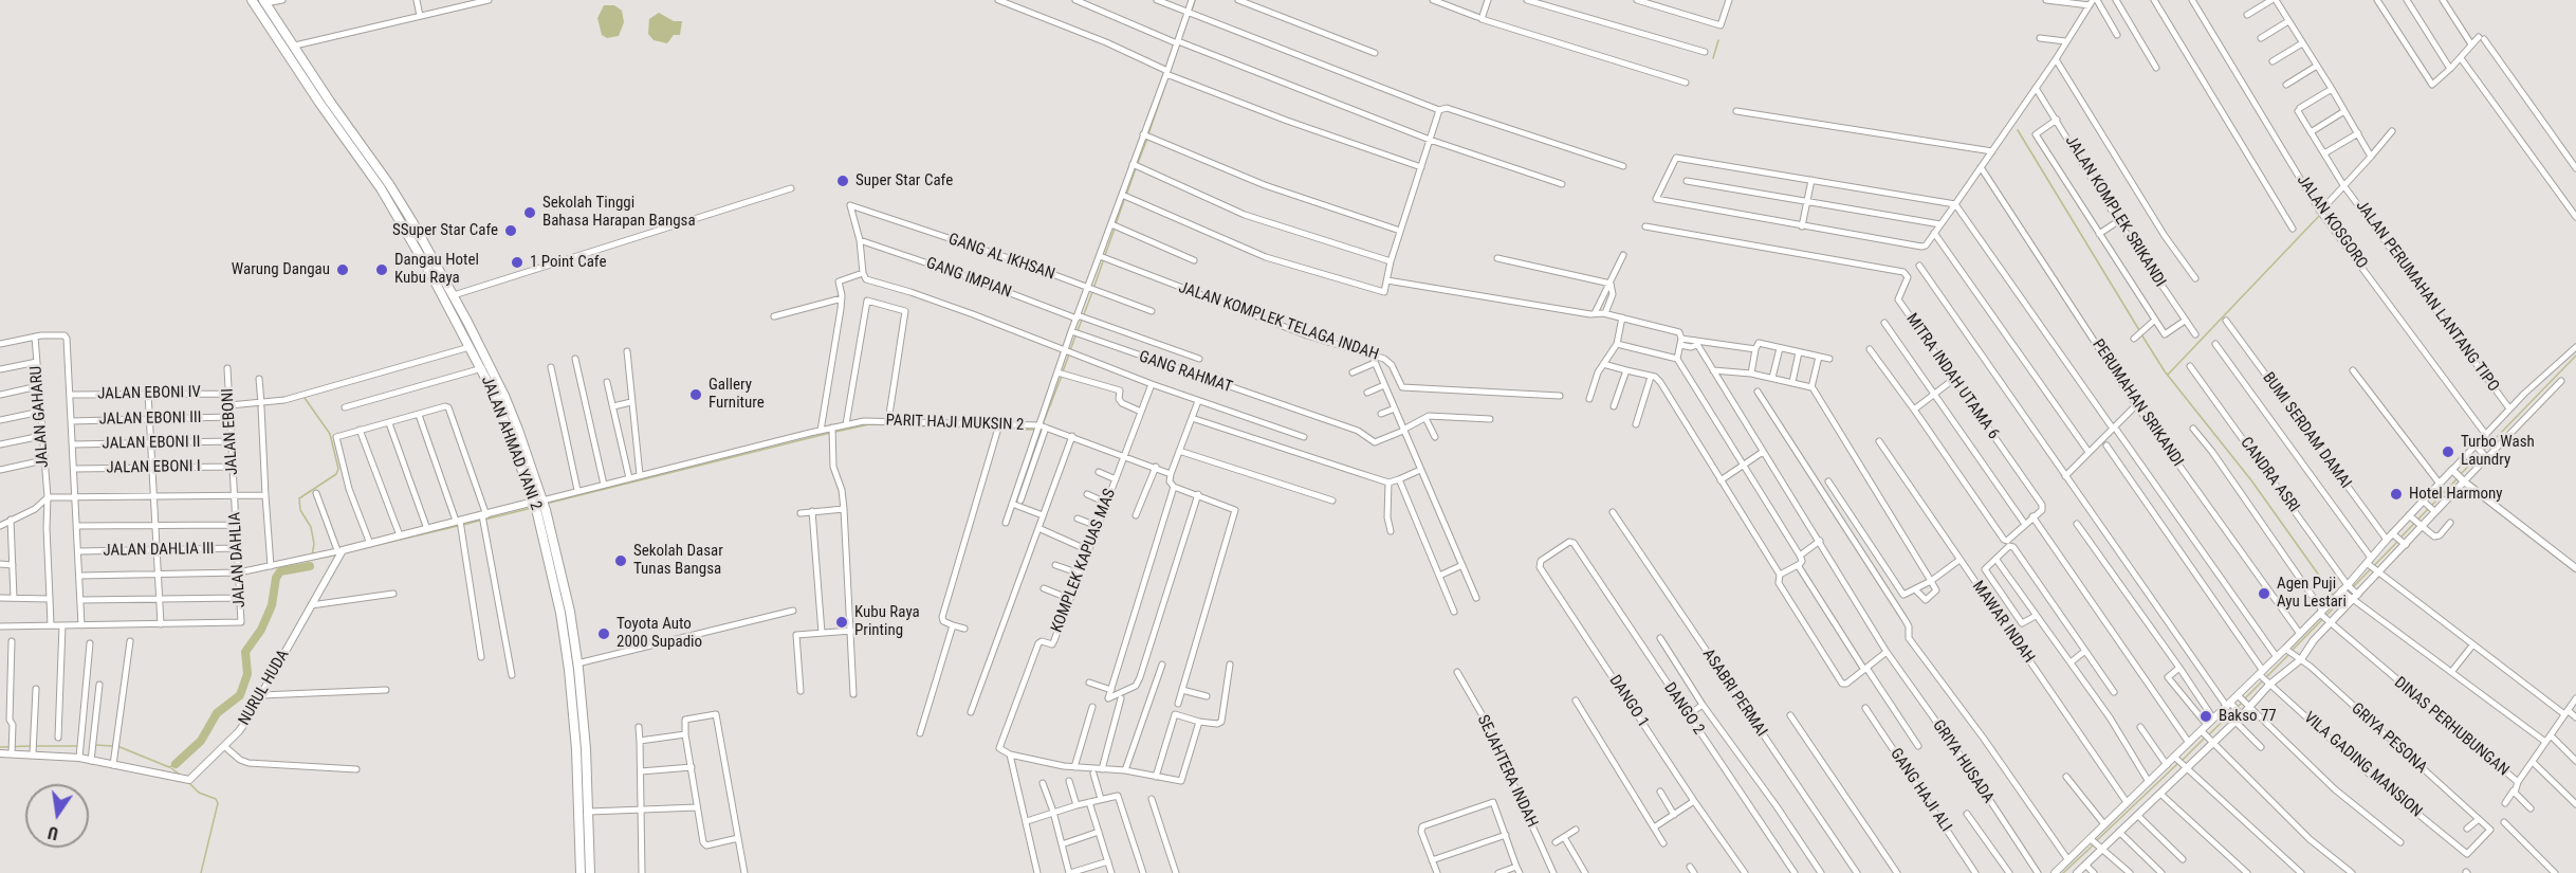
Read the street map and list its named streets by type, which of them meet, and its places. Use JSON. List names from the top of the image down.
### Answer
{
  "streets": {
    "highway": ["JALAN AHMAD YANI 2"],
    "street": [
      "JALAN KOMPLEK SRIKANDI",
      "JALAN KOSGORO",
      "GANG AL IKHSAN",
      "GANG IMPIAN",
      "JALAN PERUMAHAN LANTANG TIPO",
      "JALAN KOMPLEK TELAGA INDAH",
      "GANG RAHMAT",
      "MITRA INDAH UTAMA 6",
      "JALAN EBONI IV",
      "PERUMAHAN SRIKANDI",
      "JALAN GAHARU",
      "JALAN EBONI III",
      "PARIT HAJI MUKSIN 2",
      "BUMI SERDAM DAMAI",
      "JALAN EBONI",
      "JALAN EBONI II",
      "JALAN EBONI I",
      "CANDRA ASRI",
      "JALAN DAHLIA III",
      "JALAN DAHLIA",
      "KOMPLEK KAPUAS MAS",
      "MAWAR INDAH",
      "NURUL HUDA",
      "ASABRI PERMAI",
      "DANGO 1",
      "DANGO 2",
      "DINAS PERHUBUNGAN",
      "GRIYA PESONA",
      "GRIYA HUSADA",
      "VILA GADING MANSION",
      "SEJAHTERA INDAH",
      "GANG HAJI ALI"
    ]
  },
  "crossings": [
    ["GANG AL IKHSAN", "GANG IMPIAN"],
    ["GANG AL IKHSAN", "PARIT HAJI MUKSIN 2"],
    ["GANG IMPIAN", "PARIT HAJI MUKSIN 2"],
    ["JALAN KOMPLEK TELAGA INDAH", "PARIT HAJI MUKSIN 2"],
    ["GANG RAHMAT", "PARIT HAJI MUKSIN 2"],
    ["JALAN EBONI IV", "JALAN EBONI"],
    ["JALAN EBONI III", "JALAN EBONI"],
    ["PARIT HAJI MUKSIN 2", "JALAN AHMAD YANI 2"],
    ["JALAN EBONI", "JALAN EBONI II"],
    ["JALAN EBONI", "JALAN EBONI I"],
    ["JALAN EBONI", "JALAN DAHLIA"],
    ["JALAN DAHLIA III", "JALAN DAHLIA"],
    ["DANGO 1", "DANGO 2"],
    ["GRIYA PESONA", "VILA GADING MANSION"]
  ],
  "places": [
    "Super Star Cafe",
    "Sekolah Tinggi Bahasa Harapan Bangsa",
    "SSuper Star Cafe",
    "1 Point Cafe",
    "Warung Dangau",
    "Dangau Hotel Kubu Raya",
    "Gallery Furniture",
    "Turbo Wash Laundry",
    "Hotel Harmony",
    "Sekolah Dasar Tunas Bangsa",
    "Agen Puji Ayu Lestari",
    "Kubu Raya Printing",
    "Toyota Auto 2000 Supadio",
    "Bakso 77"
  ],
  "north": "bottom"
}
